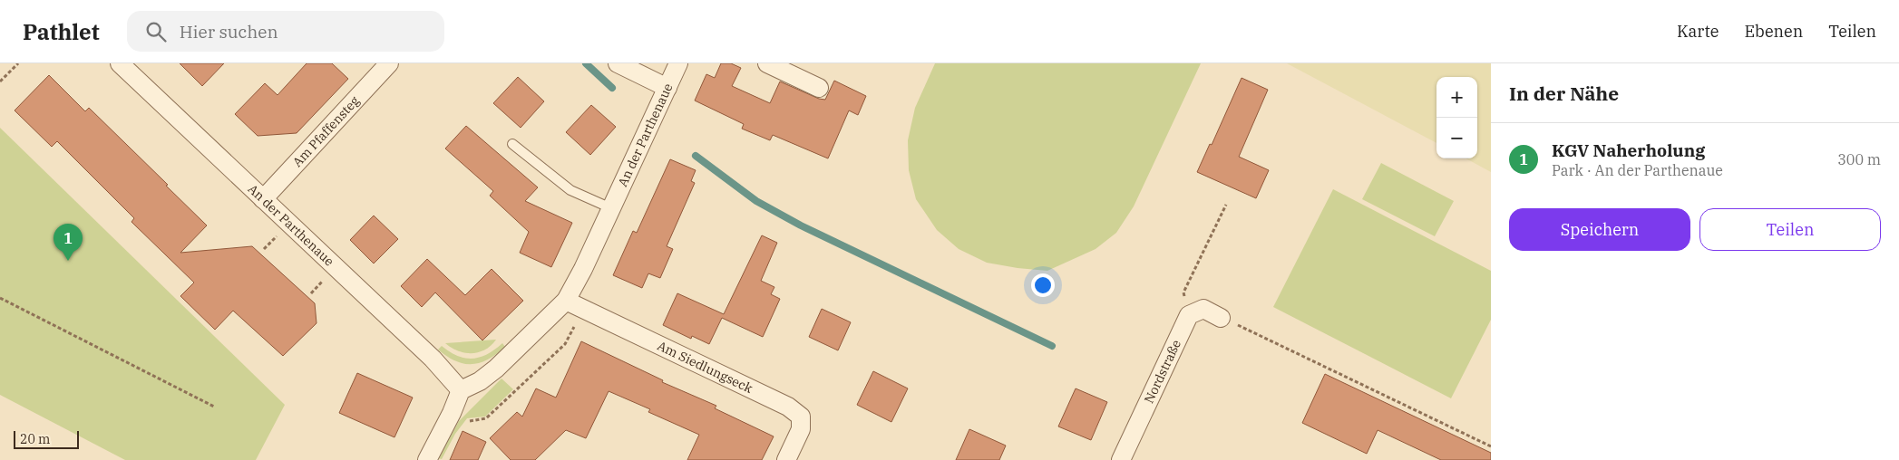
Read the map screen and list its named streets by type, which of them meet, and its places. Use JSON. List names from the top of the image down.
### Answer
{
  "streets": {
    "street": [
      "Am Pfaffensteg",
      "An der Parthenaue",
      "Am Siedlungseck",
      "Nordstraße"
    ]
  },
  "crossings": [
    ["Am Pfaffensteg", "An der Parthenaue"],
    ["An der Parthenaue", "Am Siedlungseck"]
  ],
  "scale_bar": "20 m",
  "page": {
    "header": "Pathlet",
    "search": "Hier suchen",
    "nav": ["Karte", "Ebenen", "Teilen"],
    "heading": "In der Nähe",
    "map_buttons": ["+", "−"],
    "list": [
      {
        "mark": "1",
        "name": "KGV Naherholung",
        "note": "Park · An der Parthenaue",
        "value": "300 m"
      }
    ],
    "buttons": ["Speichern", "Teilen"],
    "pins": "1",
    "scale": "20 m"
  }
}
